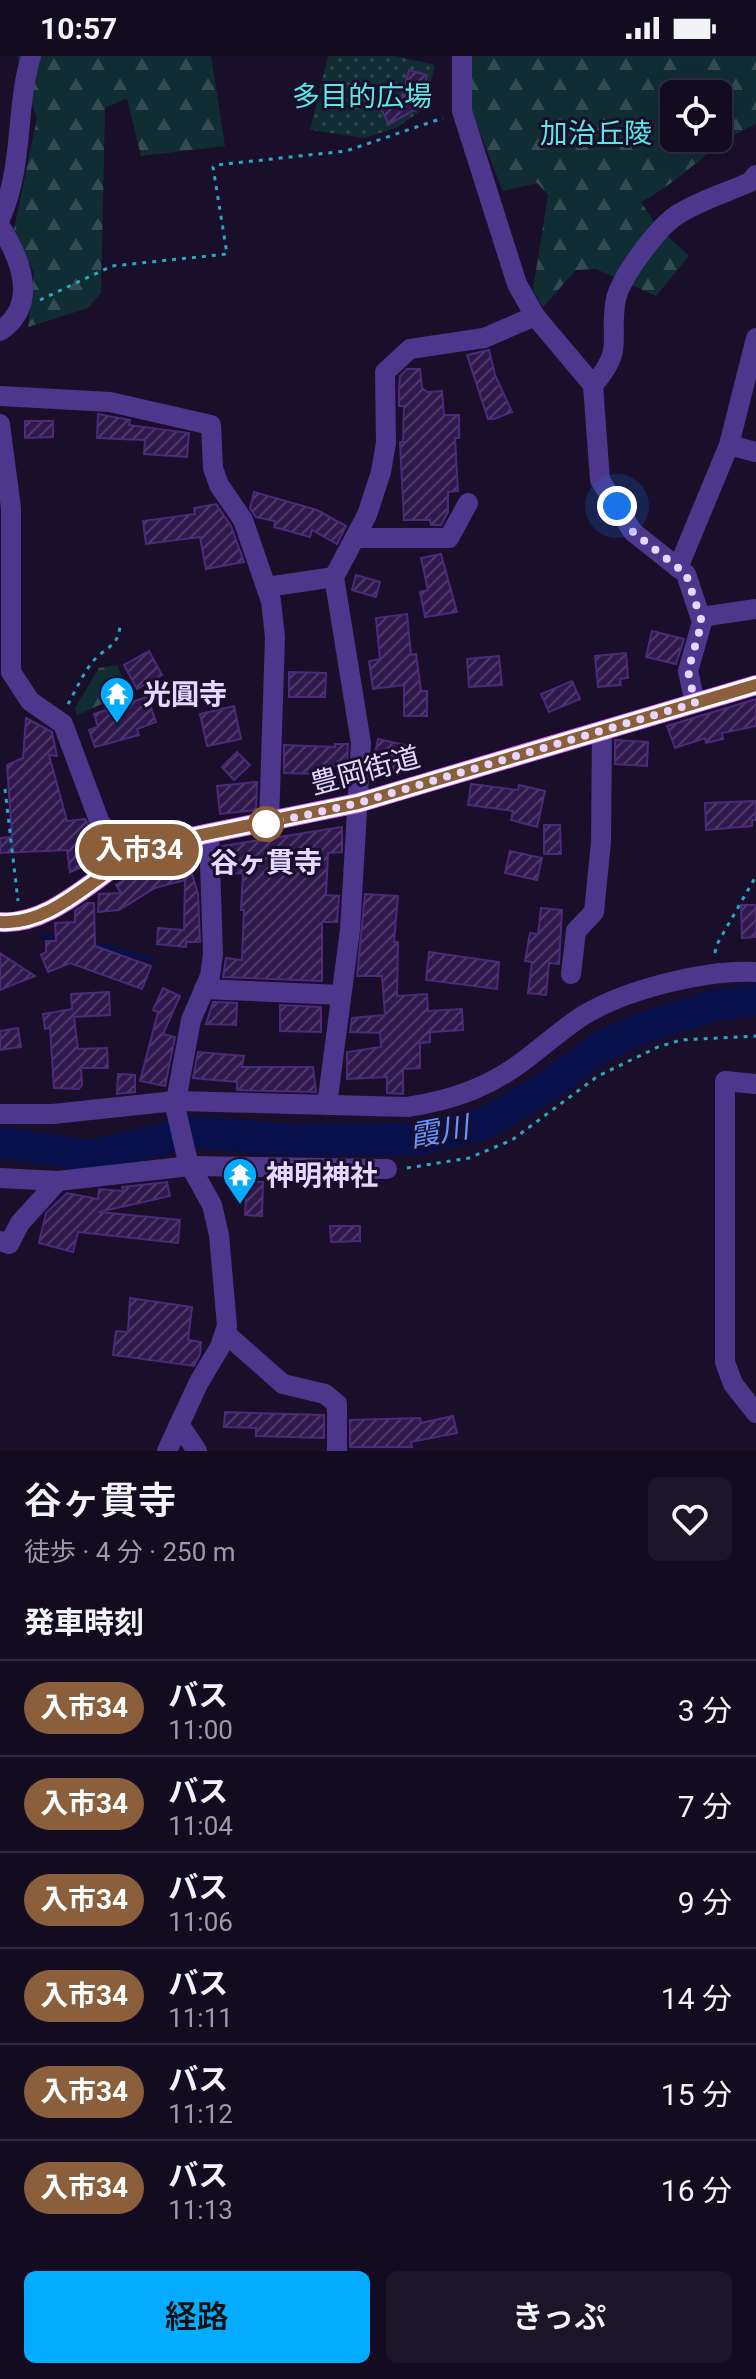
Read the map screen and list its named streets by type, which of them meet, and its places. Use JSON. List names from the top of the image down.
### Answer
{
  "streets": {
    "main road": ["豊岡街道"]
  },
  "water": ["霞川"],
  "parks": ["多目的広場", "加治丘陵"],
  "places": {
    "temple": ["光圓寺", "神明神社"],
    "other": ["谷ヶ貫寺"]
  },
  "lines": ["bus line 入市34"],
  "page": {
    "status": "10:57",
    "on_map": "入市34",
    "heading": [
      ["谷ヶ貫寺", "徒歩 · 4 分 · 250 m"],
      "発車時刻"
    ],
    "list": [
      {
        "mark": "入市34",
        "name": "バス",
        "note": "11:00",
        "value": "3 分"
      },
      {
        "mark": "入市34",
        "name": "バス",
        "note": "11:04",
        "value": "7 分"
      },
      {
        "mark": "入市34",
        "name": "バス",
        "note": "11:06",
        "value": "9 分"
      },
      {
        "mark": "入市34",
        "name": "バス",
        "note": "11:11",
        "value": "14 分"
      },
      {
        "mark": "入市34",
        "name": "バス",
        "note": "11:12",
        "value": "15 分"
      },
      {
        "mark": "入市34",
        "name": "バス",
        "note": "11:13",
        "value": "16 分"
      }
    ],
    "buttons": ["経路", "きっぷ"]
  }
}
